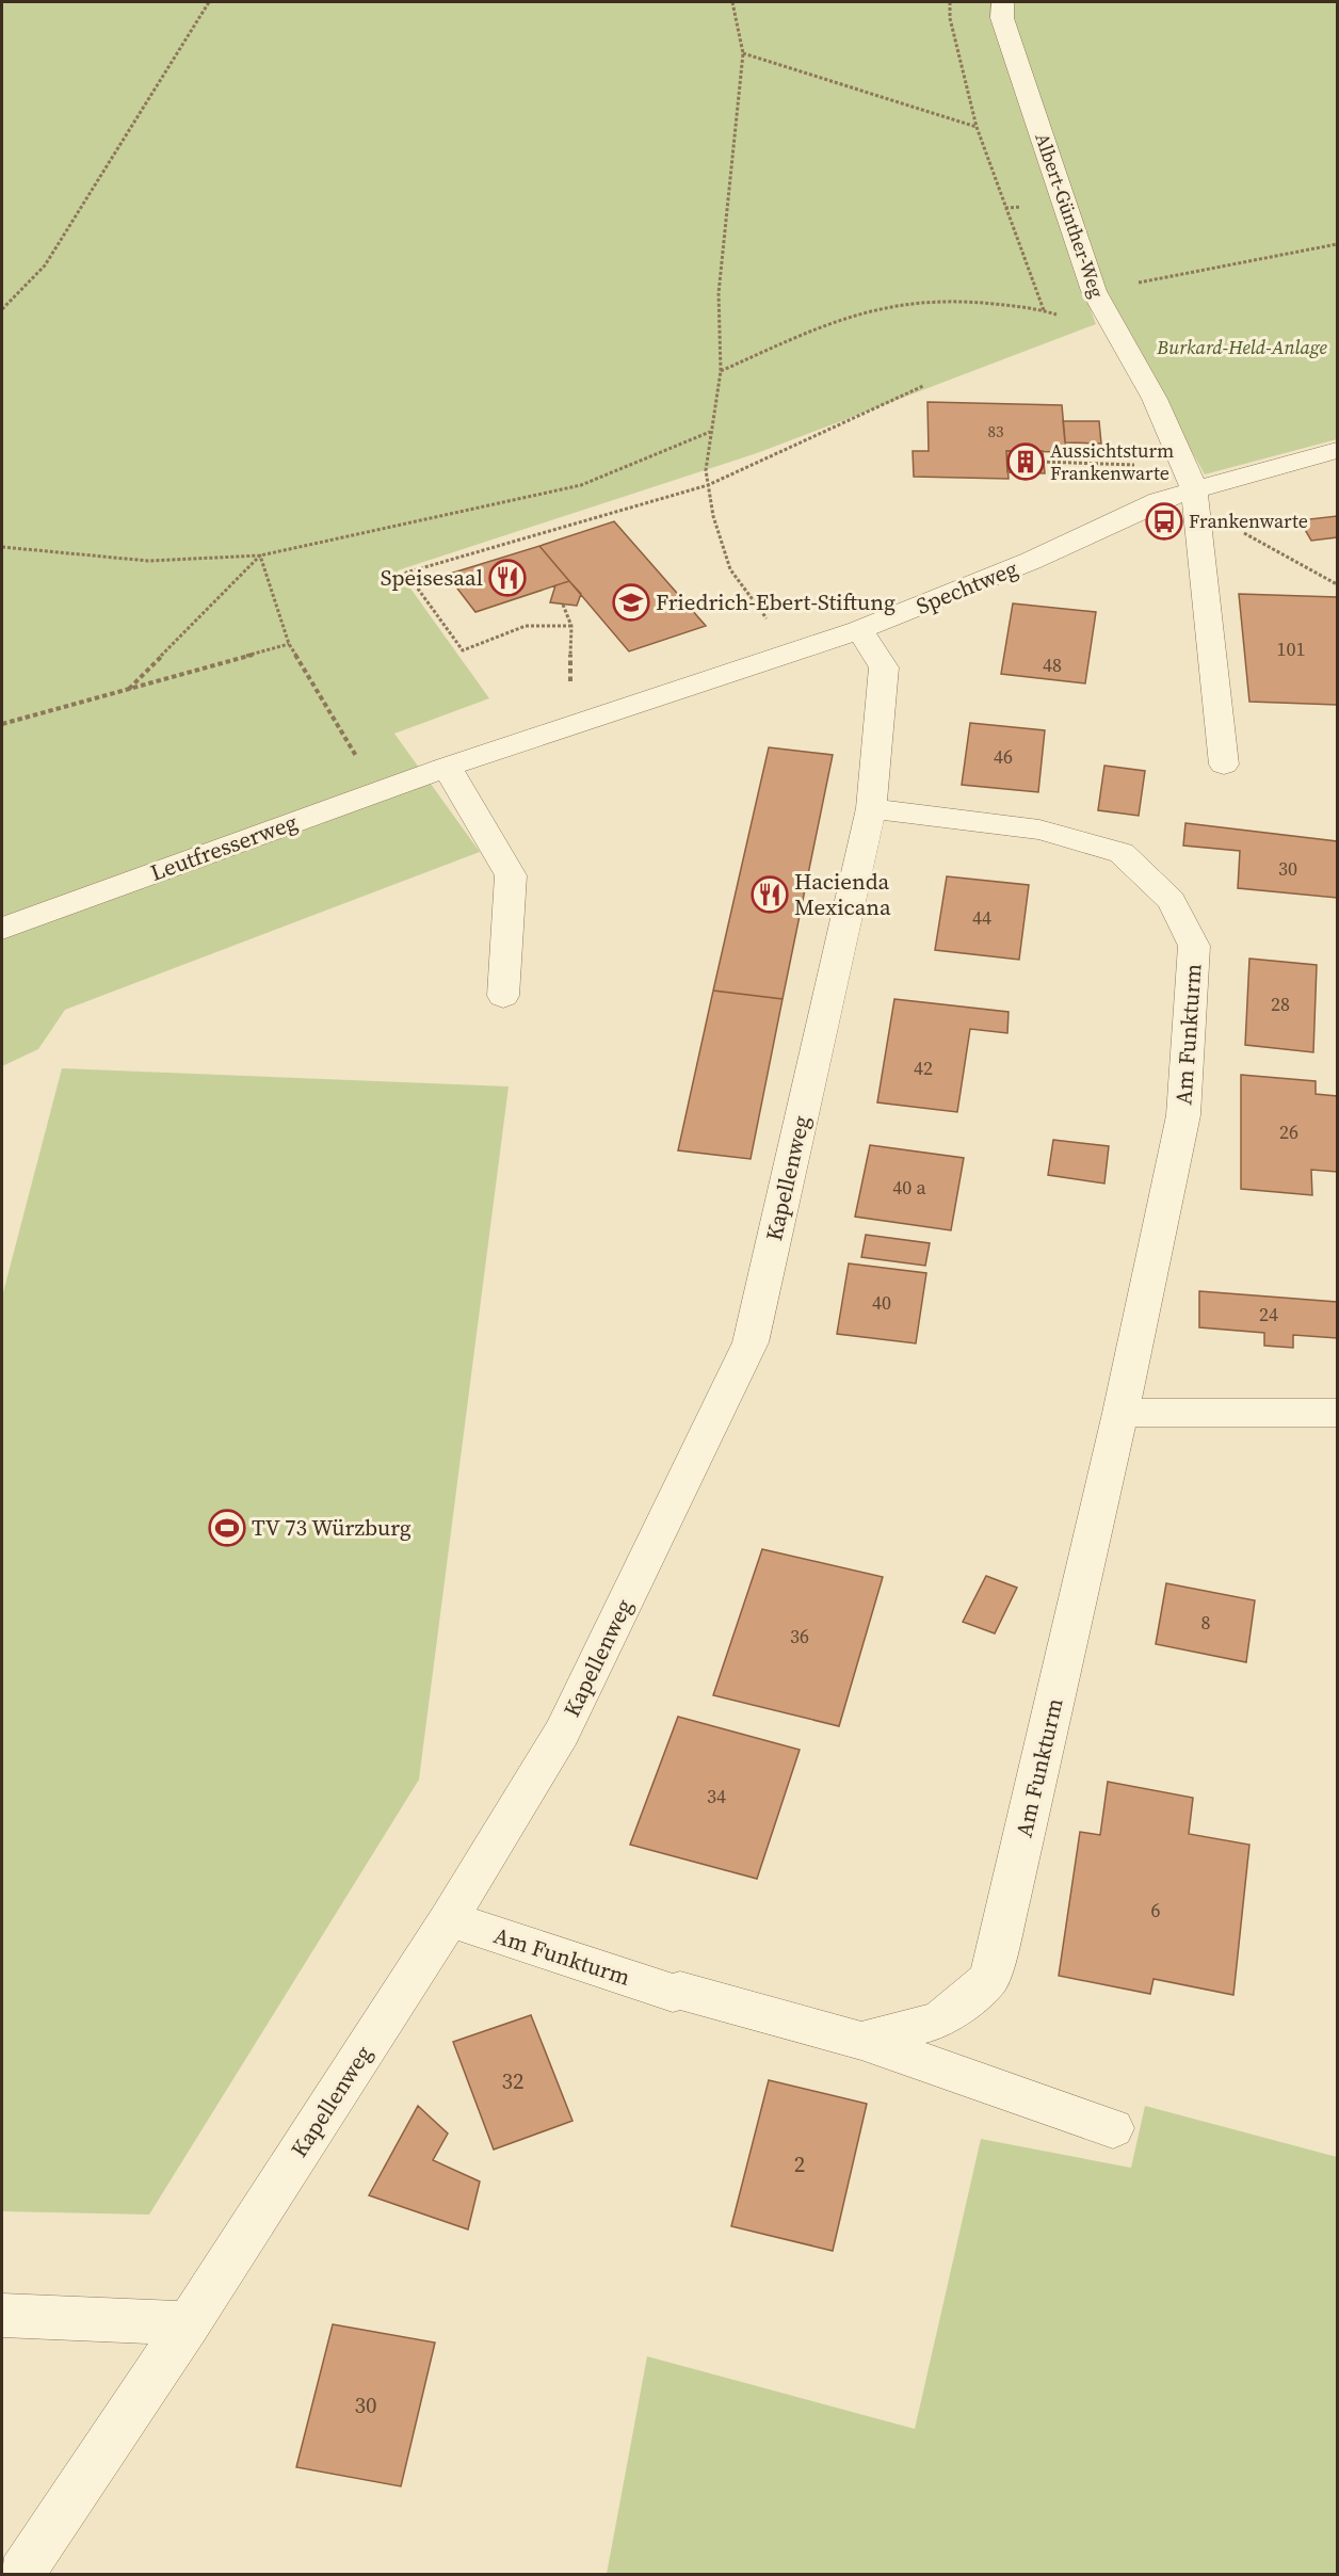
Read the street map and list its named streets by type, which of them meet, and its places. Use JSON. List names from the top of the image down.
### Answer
{
  "streets": {
    "street": [
      "Albert-Günther-Weg",
      "Spechtweg",
      "Leutfresserweg",
      "Am Funkturm",
      "Kapellenweg"
    ]
  },
  "crossings": [
    ["Albert-Günther-Weg", "Spechtweg"],
    ["Spechtweg", "Leutfresserweg"],
    ["Spechtweg", "Kapellenweg"],
    ["Am Funkturm", "Kapellenweg"]
  ],
  "parks": ["Burkard-Held-Anlage"],
  "places": {
    "building": ["Aussichtsturm Frankenwarte"],
    "bus stop": ["Frankenwarte"],
    "restaurant": ["Speisesaal", "Hacienda Mexicana"],
    "school or university": ["Friedrich-Ebert-Stiftung"],
    "sports": ["TV 73 Würzburg"]
  },
  "house_numbers": [
    "83",
    "101",
    "48",
    "46",
    "30",
    "44",
    "28",
    "42",
    "26",
    "40 a",
    "40",
    "24",
    "8",
    "36",
    "34",
    "6",
    "32",
    "2",
    "30"
  ]
}
